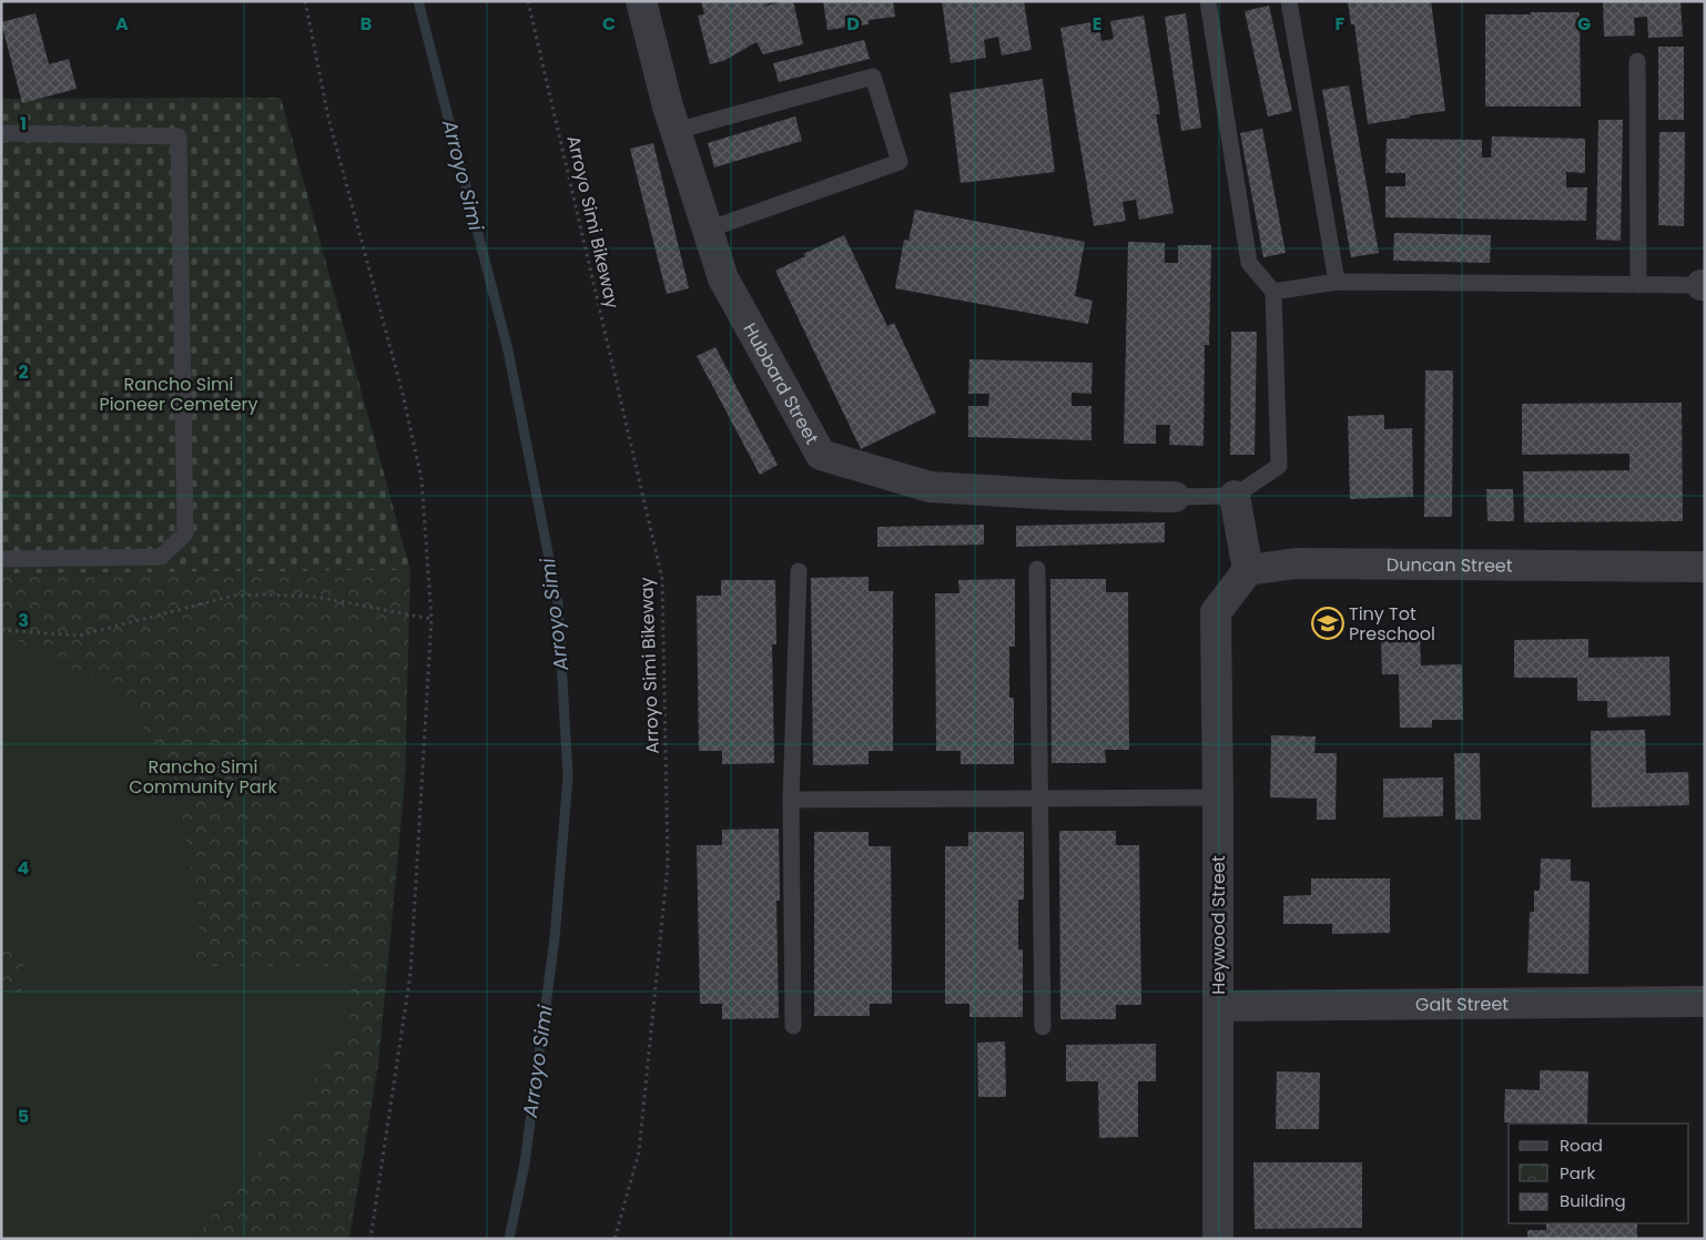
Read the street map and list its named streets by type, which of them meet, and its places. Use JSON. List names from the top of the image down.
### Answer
{
  "streets": {
    "street": [
      "Hubbard Street",
      "Duncan Street",
      "Heywood Street",
      "Galt Street"
    ],
    "path": ["Arroyo Simi Bikeway"]
  },
  "crossings": [
    ["Duncan Street", "Heywood Street"],
    ["Heywood Street", "Galt Street"]
  ],
  "water": ["Arroyo Simi"],
  "parks": ["Rancho Simi Pioneer Cemetery", "Rancho Simi Community Park"],
  "places": {
    "school or university": ["Tiny Tot Preschool"]
  },
  "legend": ["Road", "Park", "Building"],
  "grid": {
    "columns": [
      "A",
      "B",
      "C",
      "D",
      "E",
      "F",
      "G"
    ],
    "rows": [
      "1",
      "2",
      "3",
      "4",
      "5"
    ]
  }
}
